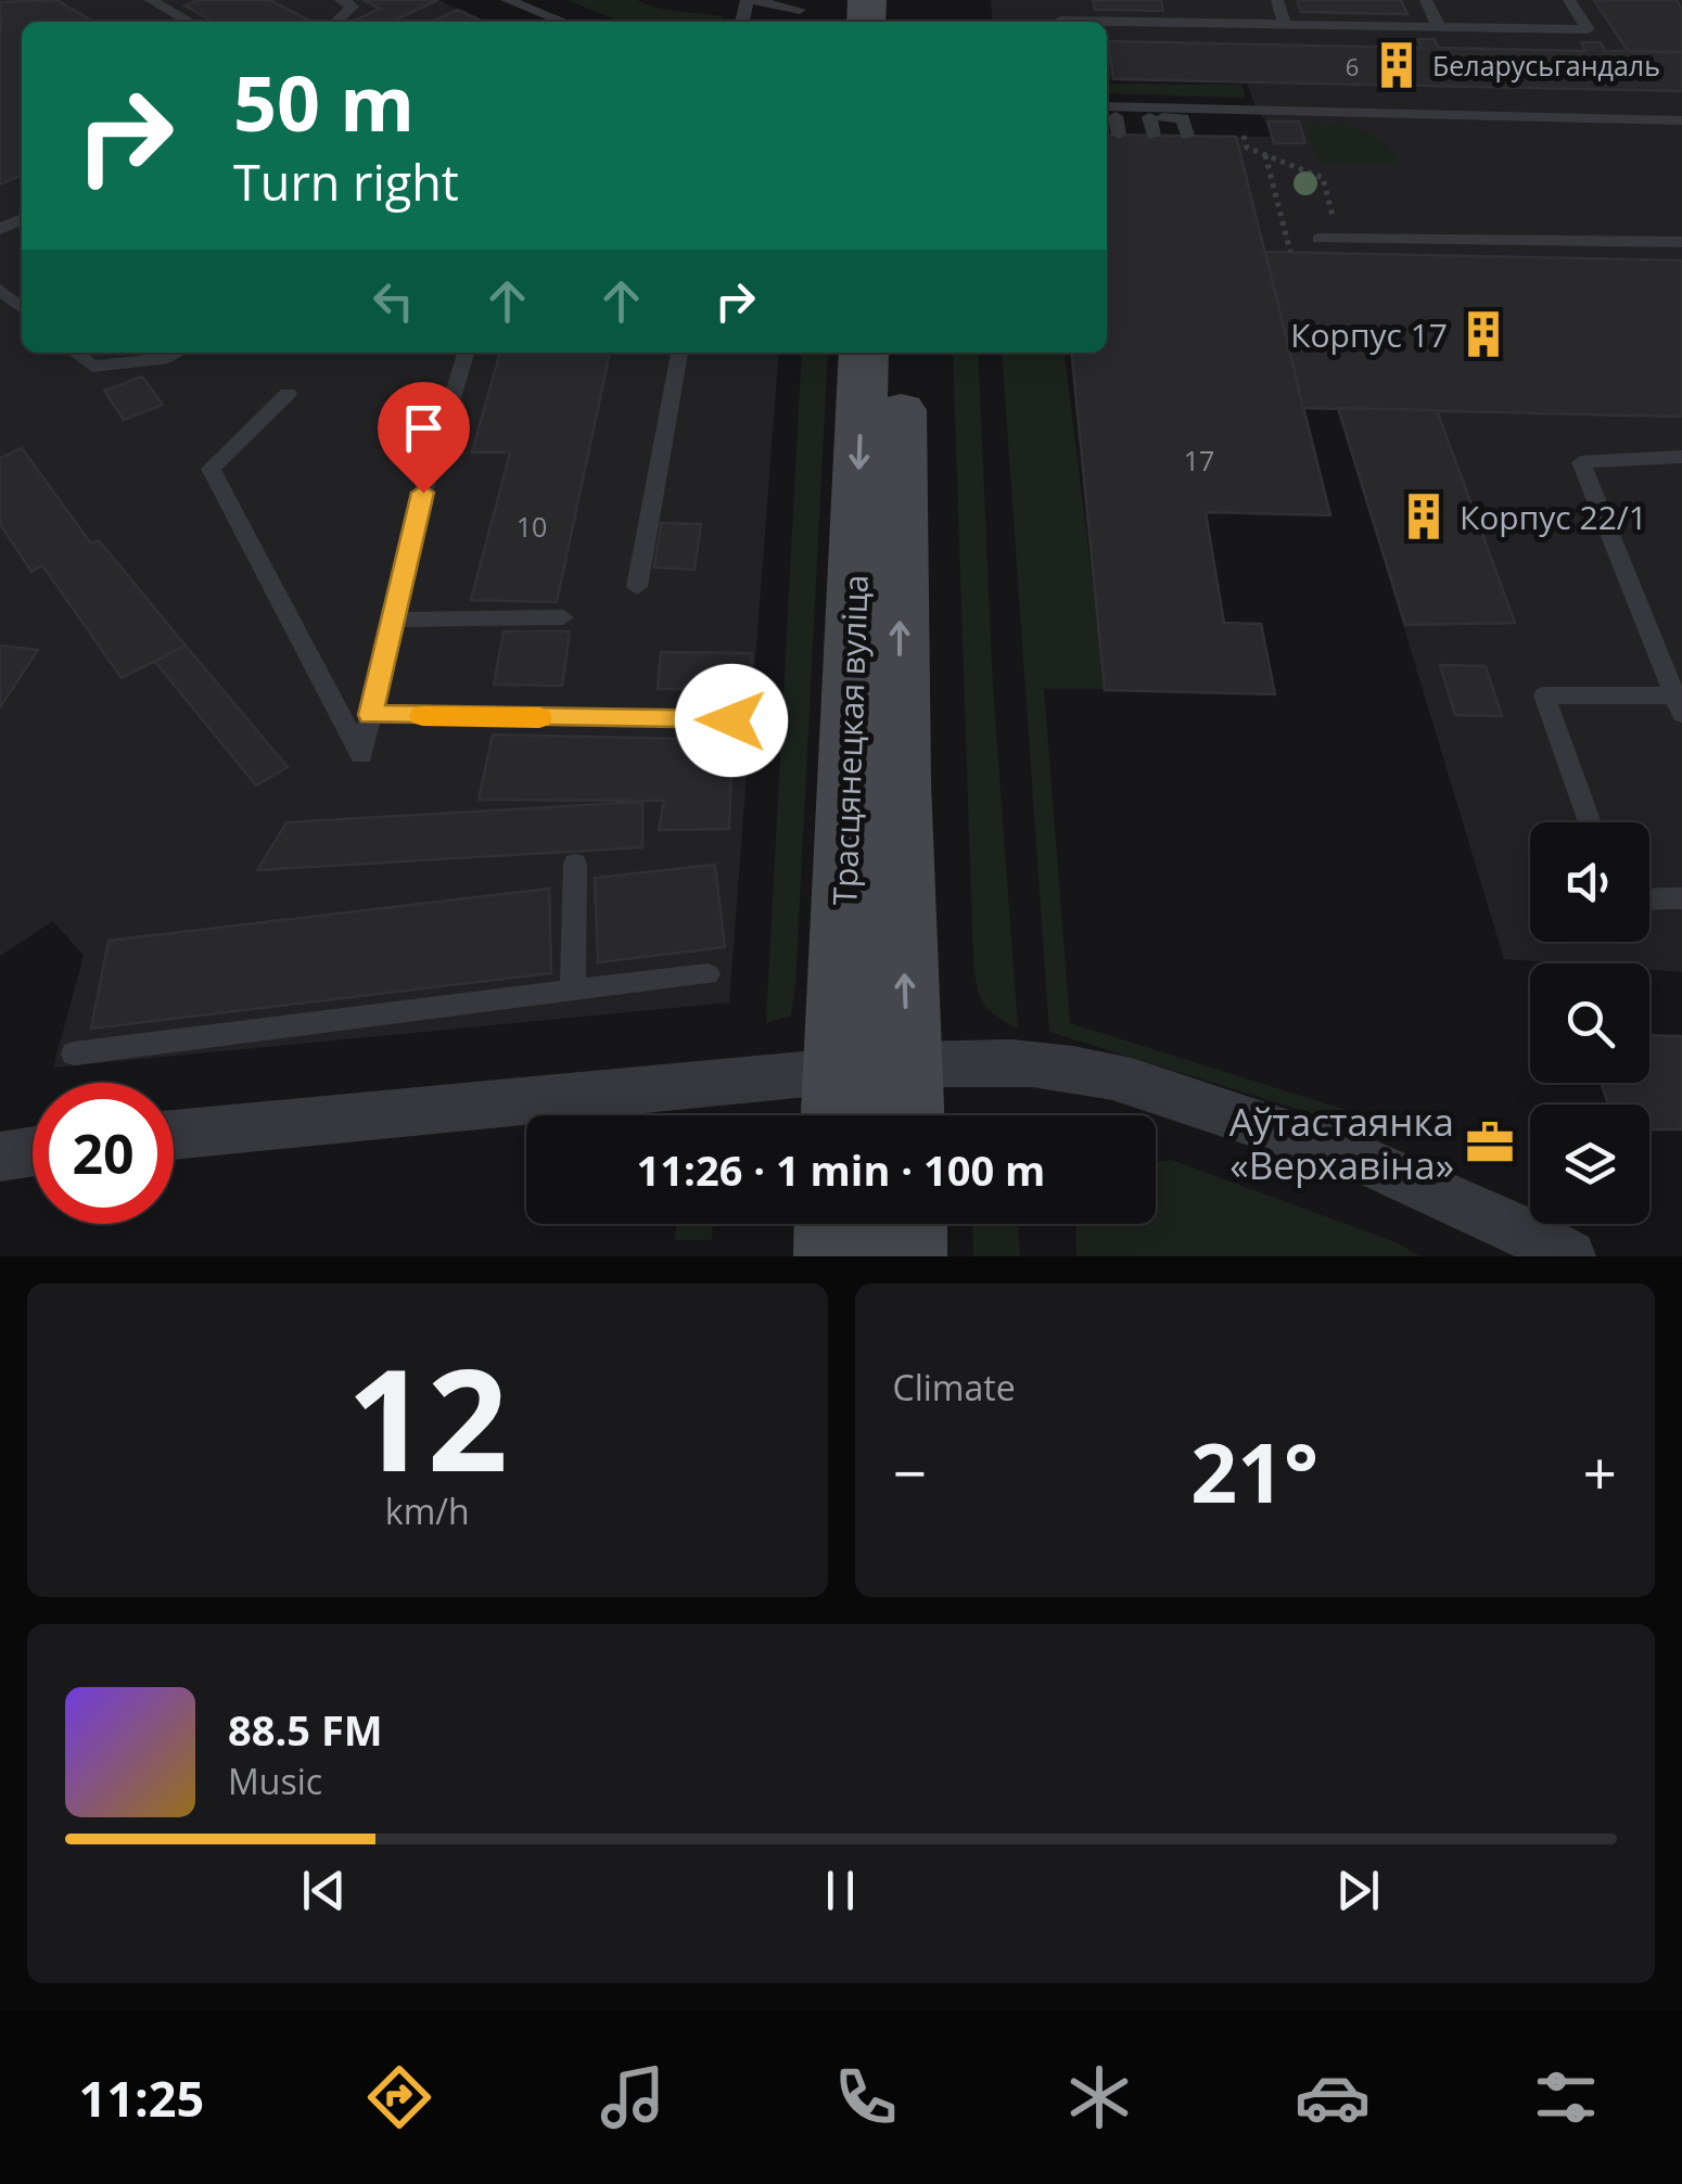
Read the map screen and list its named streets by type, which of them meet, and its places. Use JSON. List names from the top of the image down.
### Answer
{
  "streets": {
    "main road": ["Трасцянецкая вуліца"]
  },
  "places": {
    "building": ["Беларусьгандаль", "Корпус 17", "Корпус 22/1"],
    "office": ["Аўтастаянка «Верхавіна»"]
  },
  "house_numbers": ["6", "17", "10"],
  "page": {
    "turn": ["50 m", "Turn right"],
    "limit": "20",
    "trip": "11:26 · 1 min · 100 m",
    "tile": [
      ["12", "km/h"],
      "Climate"
    ],
    "heat": ["−", "21°", "+"],
    "song": ["88.5 FM", "Music"],
    "tabs": "11:25"
  }
}
